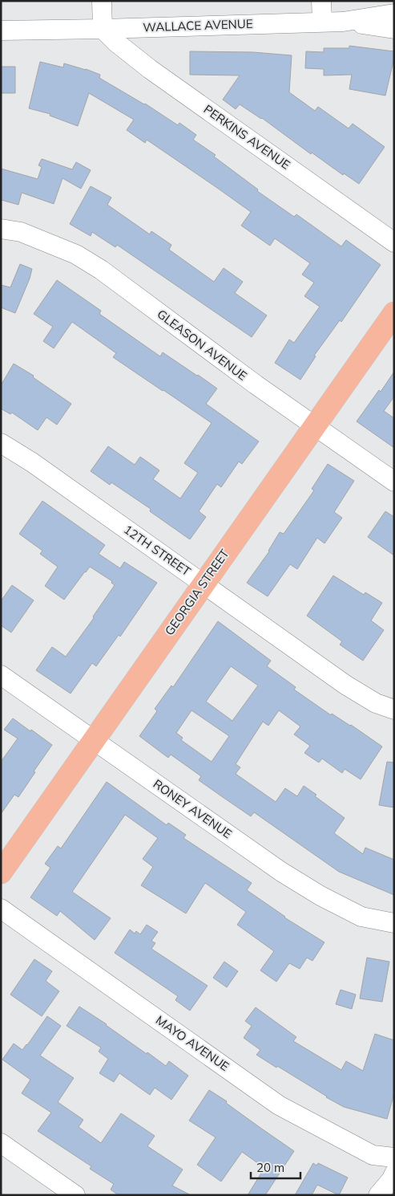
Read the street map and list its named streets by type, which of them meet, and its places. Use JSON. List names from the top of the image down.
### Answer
{
  "streets": {
    "main road": ["GEORGIA STREET"],
    "street": [
      "WALLACE AVENUE",
      "PERKINS AVENUE",
      "GLEASON AVENUE",
      "12TH STREET",
      "RONEY AVENUE",
      "MAYO AVENUE"
    ]
  },
  "crossings": [
    ["WALLACE AVENUE", "PERKINS AVENUE"],
    ["GLEASON AVENUE", "GEORGIA STREET"],
    ["12TH STREET", "GEORGIA STREET"],
    ["GEORGIA STREET", "RONEY AVENUE"]
  ],
  "scale_bar": "20 m"
}
